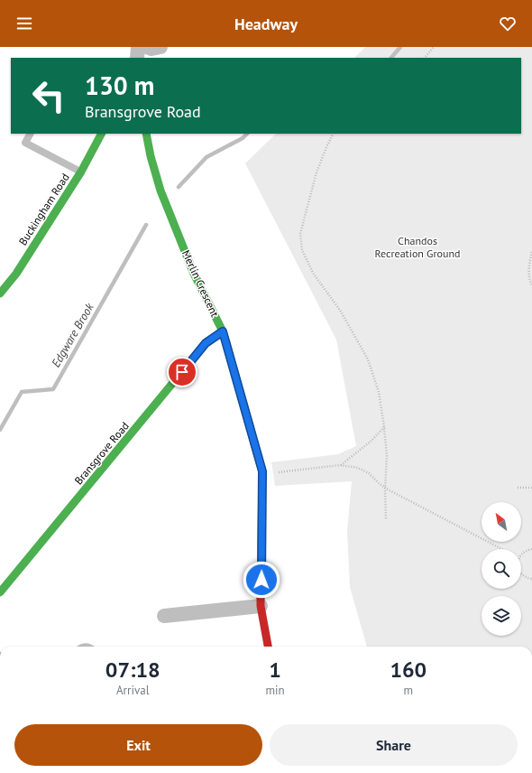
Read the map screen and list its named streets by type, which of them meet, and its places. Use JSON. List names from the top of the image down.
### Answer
{
  "streets": {
    "street": ["Buckingham Road", "Merlin Crescent", "Bransgrove Road"]
  },
  "crossings": [
    ["Merlin Crescent", "Bransgrove Road"]
  ],
  "water": ["Edgware Brook"],
  "parks": ["Chandos Recreation Ground"],
  "north": "top left",
  "page": {
    "header": "Headway",
    "turn": ["130 m", "Bransgrove Road"],
    "eta": [
      "07:18",
      "Arrival",
      "1",
      "min",
      "160",
      "m"
    ],
    "buttons": ["Exit", "Share"]
  }
}
